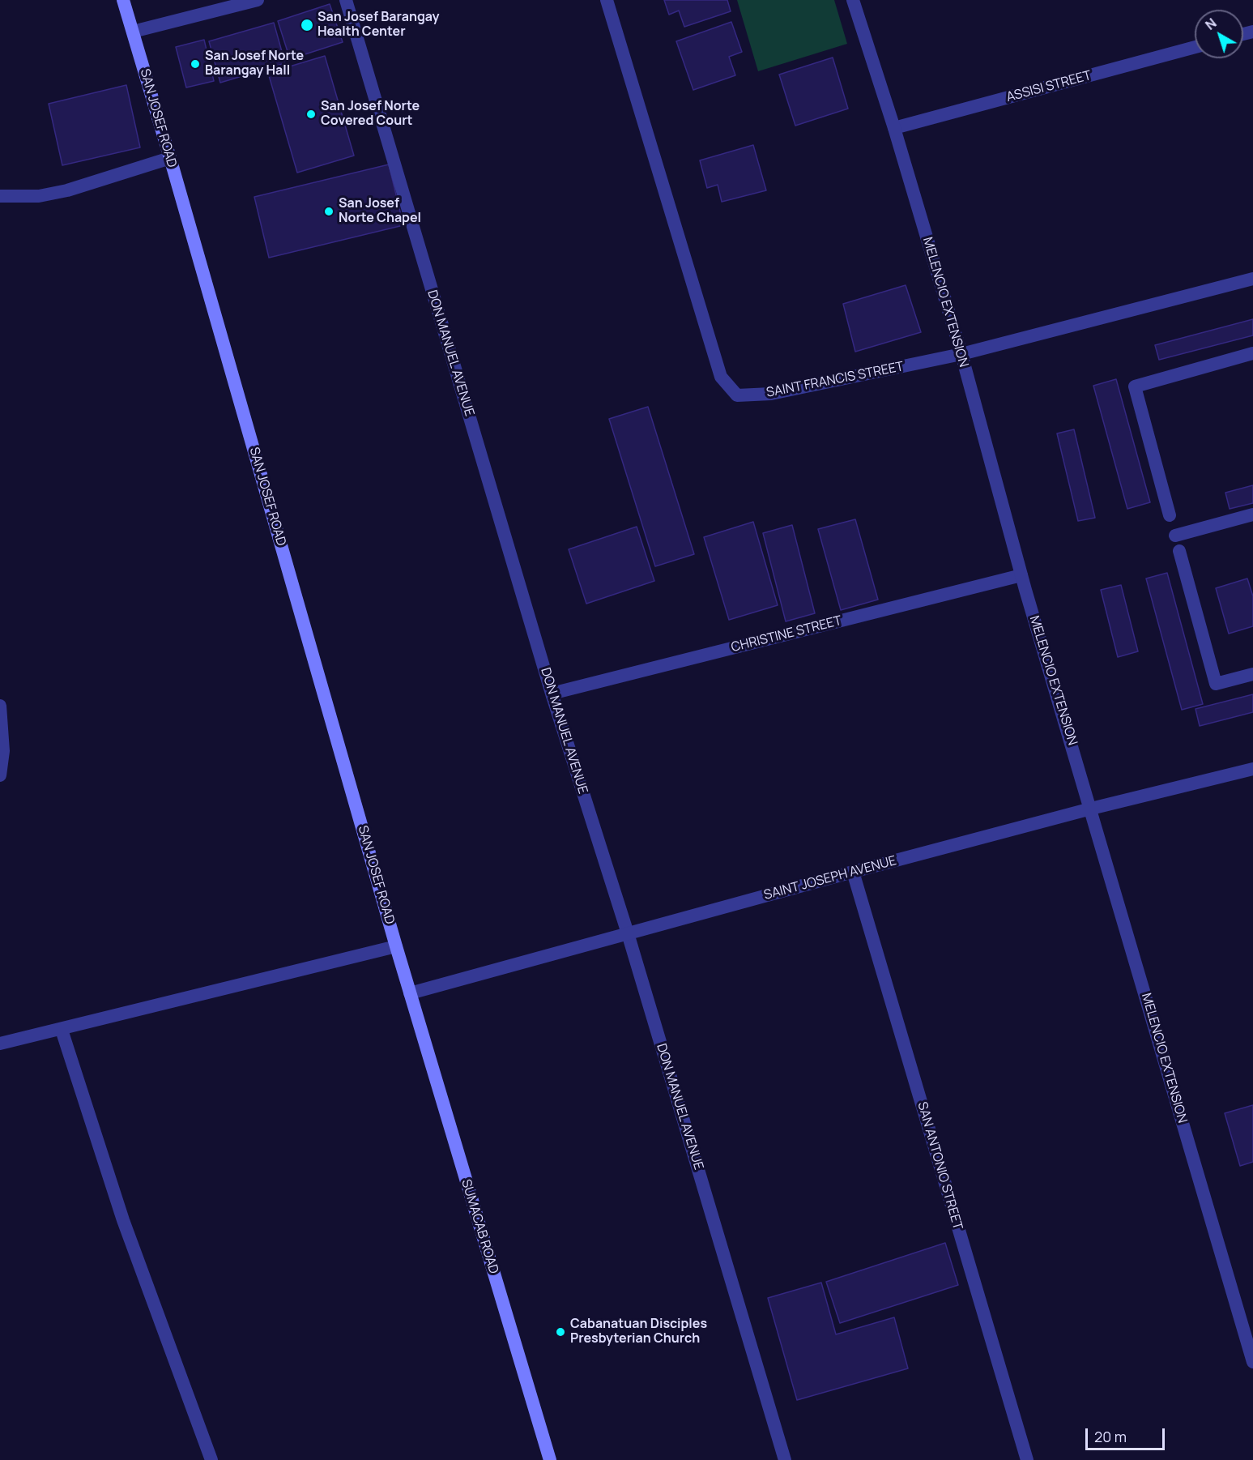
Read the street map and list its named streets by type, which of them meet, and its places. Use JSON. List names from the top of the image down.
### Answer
{
  "streets": {
    "main road": ["SAN JOSEF ROAD", "SUMACAB ROAD"],
    "street": [
      "ASSISI STREET",
      "MELENCIO EXTENSION",
      "DON MANUEL AVENUE",
      "SAINT FRANCIS STREET",
      "CHRISTINE STREET",
      "SAINT JOSEPH AVENUE",
      "SAN ANTONIO STREET"
    ]
  },
  "crossings": [
    ["ASSISI STREET", "MELENCIO EXTENSION"],
    ["SAN JOSEF ROAD", "SAINT JOSEPH AVENUE"],
    ["SAN JOSEF ROAD", "SUMACAB ROAD"],
    ["MELENCIO EXTENSION", "SAINT FRANCIS STREET"],
    ["MELENCIO EXTENSION", "CHRISTINE STREET"],
    ["MELENCIO EXTENSION", "SAINT JOSEPH AVENUE"],
    ["DON MANUEL AVENUE", "CHRISTINE STREET"],
    ["DON MANUEL AVENUE", "SAINT JOSEPH AVENUE"],
    ["SAINT JOSEPH AVENUE", "SAN ANTONIO STREET"],
    ["SAINT JOSEPH AVENUE", "SUMACAB ROAD"]
  ],
  "places": [
    "San Josef Barangay Health Center",
    "San Josef Norte Barangay Hall",
    "San Josef Norte Covered Court",
    "San Josef Norte Chapel",
    "Cabanatuan Disciples Presbyterian Church"
  ],
  "scale_bar": "20 m",
  "north": "top left"
}
